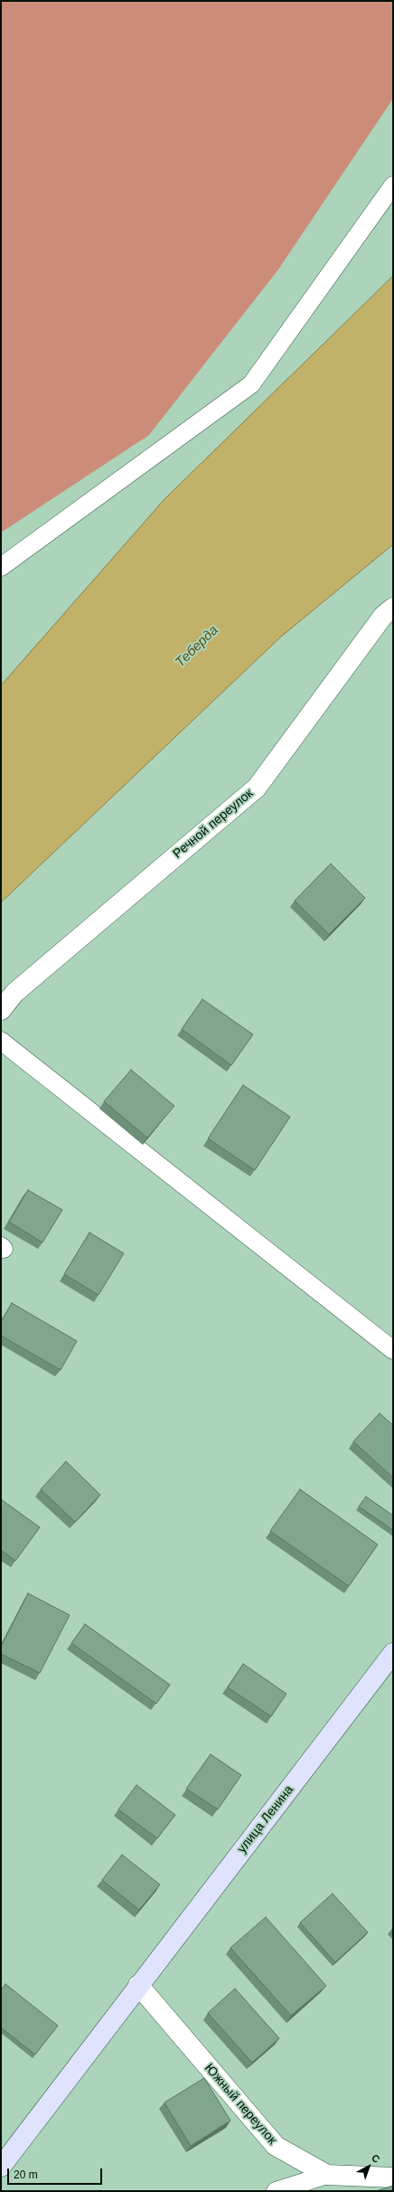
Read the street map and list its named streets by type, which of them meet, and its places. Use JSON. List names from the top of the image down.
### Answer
{
  "streets": {
    "main road": ["улица Ленина"],
    "street": ["Речной переулок", "Южный переулок"]
  },
  "crossings": [
    ["улица Ленина", "Южный переулок"]
  ],
  "water": ["Теберда"],
  "scale_bar": "20 m",
  "north": "top right"
}
